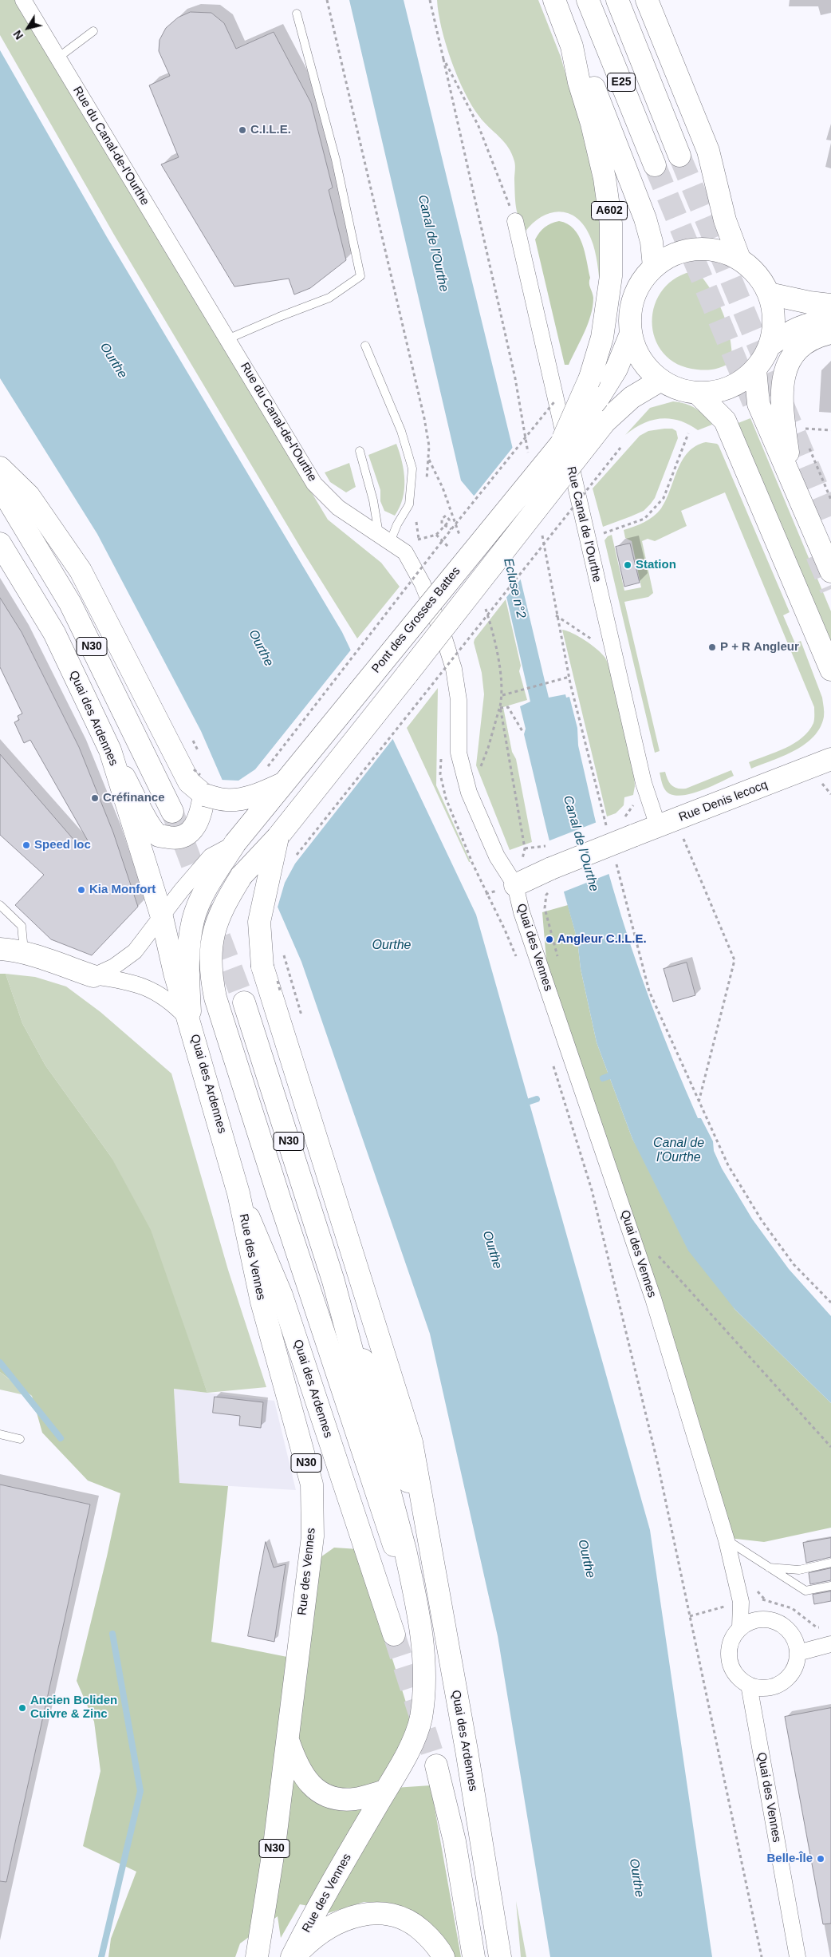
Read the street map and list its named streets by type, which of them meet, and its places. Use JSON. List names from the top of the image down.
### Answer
{
  "streets": {
    "main road": [
      "E25",
      "A602",
      "Pont des Grosses Battes",
      "N30",
      "Quai des Ardennes",
      "Rue Denis lecocq",
      "Rue des Vennes"
    ],
    "street": ["Rue du Canal-de-l'Ourthe", "Rue Canal de l'Ourthe", "Quai des Vennes"]
  },
  "crossings": [
    ["Rue du Canal-de-l'Ourthe", "Rue Denis lecocq"],
    ["Rue du Canal-de-l'Ourthe", "Quai des Vennes"],
    ["A602", "Pont des Grosses Battes"],
    ["Rue Canal de l'Ourthe", "Rue Denis lecocq"],
    ["Pont des Grosses Battes", "Quai des Ardennes"],
    ["Quai des Ardennes", "Rue des Vennes"],
    ["Rue Denis lecocq", "Quai des Vennes"]
  ],
  "water": ["Canal de l'Ourthe", "Ourthe", "Ecluse n°2"],
  "places": [
    "C.I.L.E.",
    "Station",
    "P + R Angleur",
    "Créfinance",
    "Speed loc",
    "Kia Monfort",
    "Angleur C.I.L.E.",
    "Ancien Boliden Cuivre & Zinc",
    "Belle-Île"
  ],
  "north": "bottom left"
}
